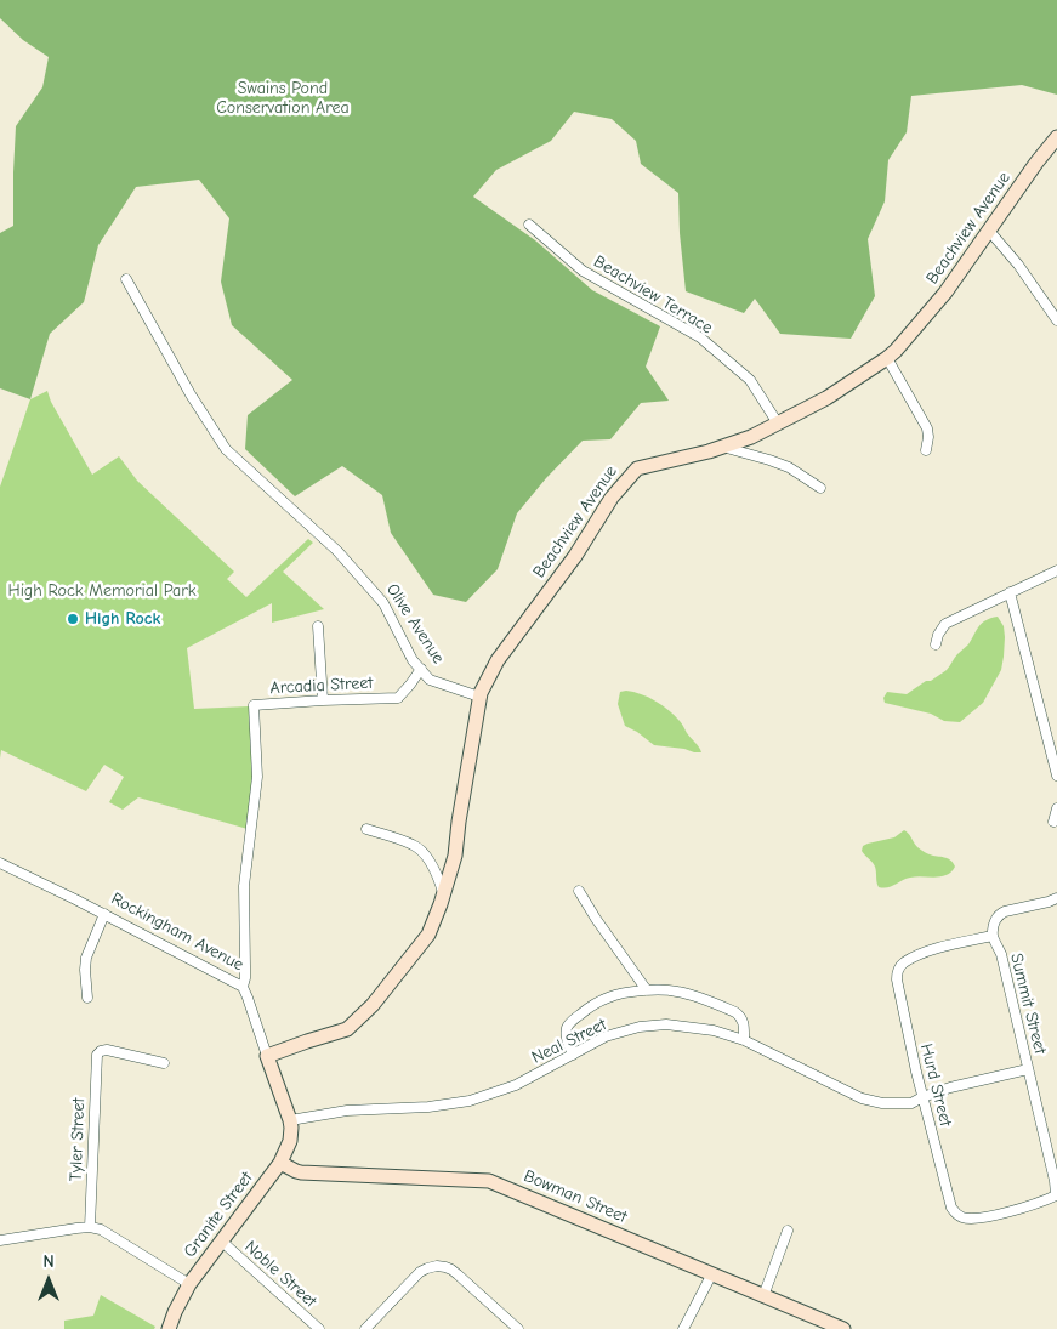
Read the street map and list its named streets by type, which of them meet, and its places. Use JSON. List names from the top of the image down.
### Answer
{
  "streets": {
    "street": [
      "Beachview Avenue",
      "Beachview Terrace",
      "Olive Avenue",
      "Arcadia Street",
      "Rockingham Avenue",
      "Summit Street",
      "Neal Street",
      "Hurd Street",
      "Tyler Street",
      "Bowman Street",
      "Granite Street",
      "Noble Street"
    ]
  },
  "crossings": [
    ["Beachview Avenue", "Beachview Terrace"],
    ["Beachview Avenue", "Olive Avenue"],
    ["Olive Avenue", "Arcadia Street"],
    ["Arcadia Street", "Rockingham Avenue"],
    ["Rockingham Avenue", "Neal Street"],
    ["Rockingham Avenue", "Granite Street"],
    ["Summit Street", "Neal Street"],
    ["Summit Street", "Hurd Street"],
    ["Neal Street", "Hurd Street"],
    ["Neal Street", "Granite Street"],
    ["Bowman Street", "Granite Street"],
    ["Granite Street", "Noble Street"]
  ],
  "parks": ["Swains Pond Conservation Area", "High Rock Memorial Park"],
  "places": ["High Rock"],
  "north": "top"
}
